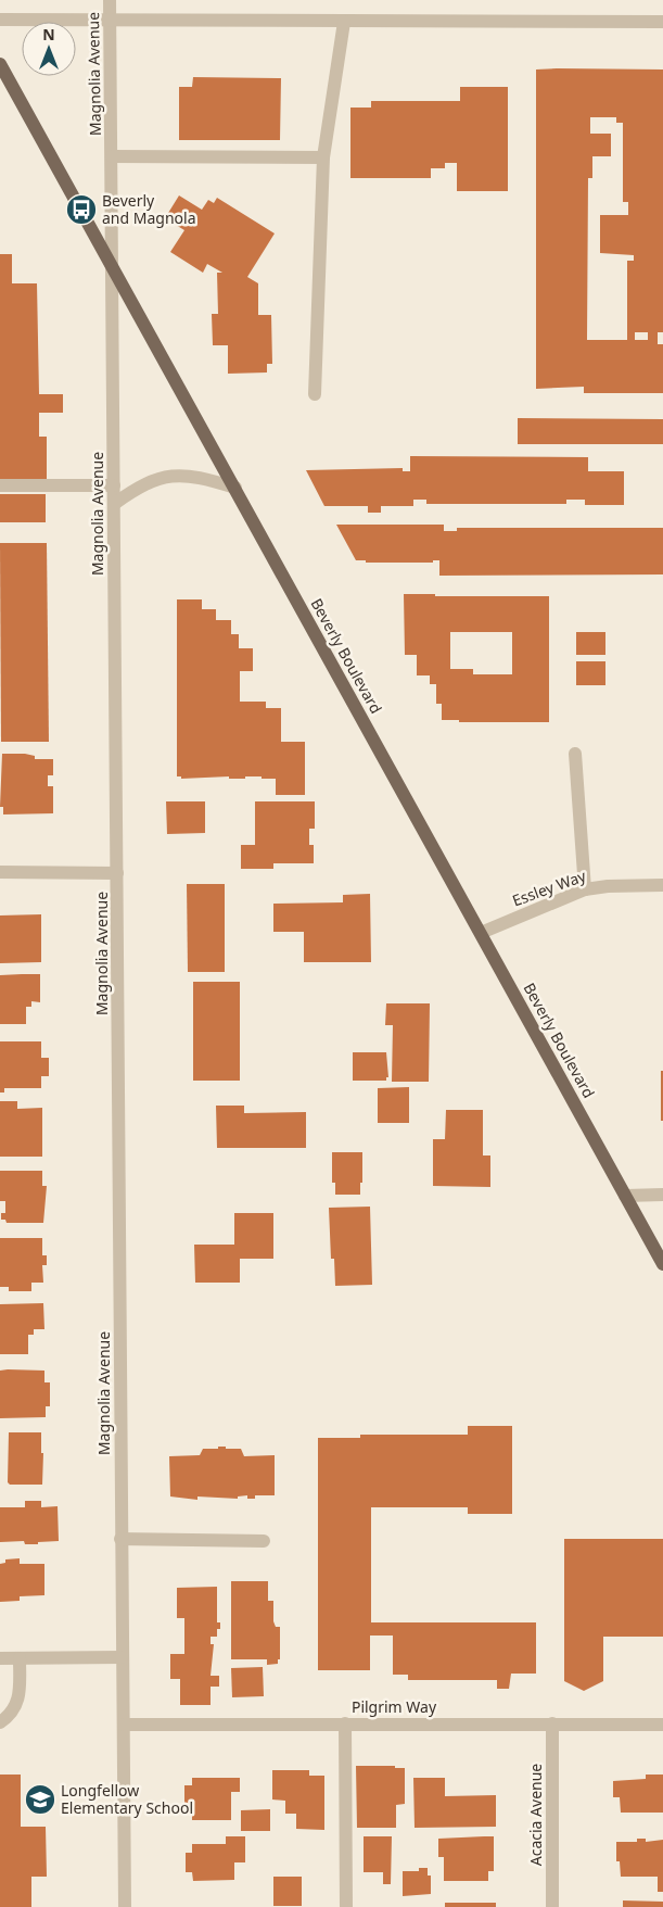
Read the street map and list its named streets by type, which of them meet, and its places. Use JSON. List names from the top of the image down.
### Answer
{
  "streets": {
    "main road": ["Beverly Boulevard"],
    "street": [
      "Magnolia Avenue",
      "Essley Way",
      "Pilgrim Way",
      "Acacia Avenue"
    ]
  },
  "crossings": [
    ["Magnolia Avenue", "Beverly Boulevard"],
    ["Magnolia Avenue", "Pilgrim Way"],
    ["Beverly Boulevard", "Essley Way"],
    ["Pilgrim Way", "Acacia Avenue"]
  ],
  "places": {
    "bus stop": ["Beverly and Magnola"],
    "school or university": ["Longfellow Elementary School"]
  },
  "north": "top"
}
